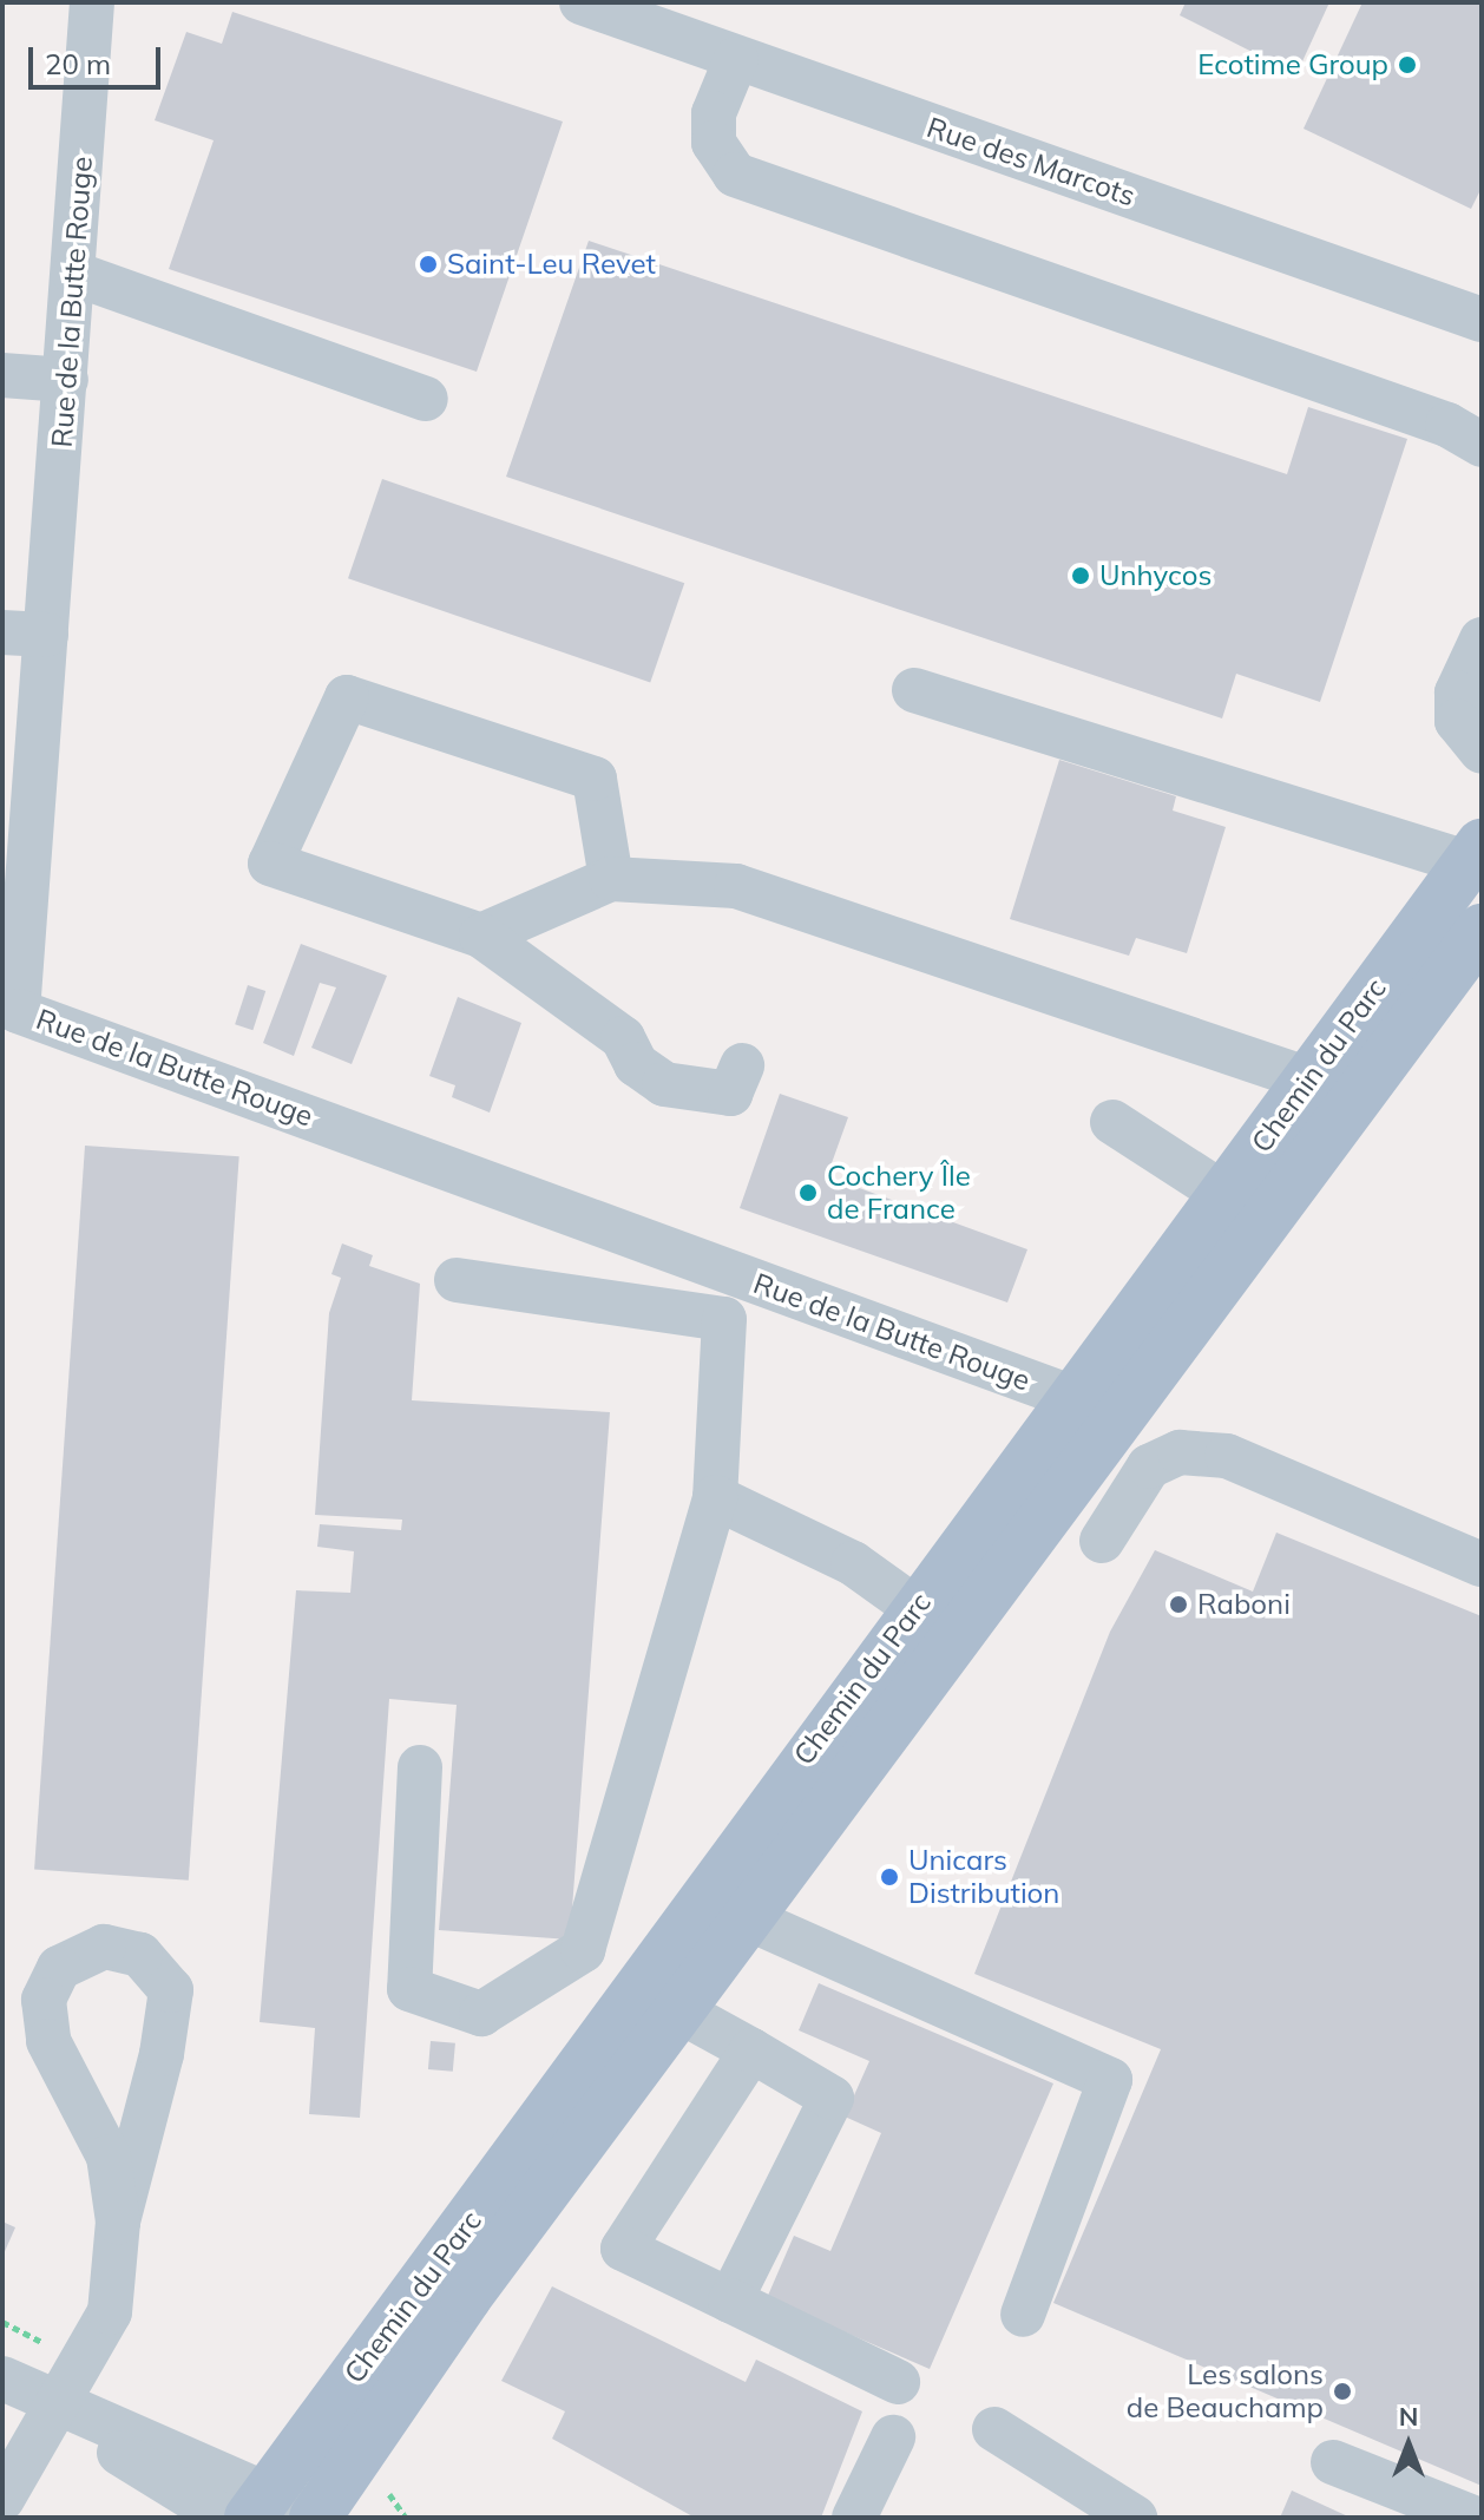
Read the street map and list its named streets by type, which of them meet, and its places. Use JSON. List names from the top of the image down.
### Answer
{
  "streets": {
    "main road": ["Chemin du Parc"],
    "street": ["Rue des Marcots", "Rue de la Butte Rouge"]
  },
  "crossings": [
    ["Rue de la Butte Rouge", "Chemin du Parc"]
  ],
  "places": [
    "Ecotime Group",
    "Saint-Leu Revet",
    "Unhycos",
    "Cochery Île de France",
    "Raboni",
    "Unicars Distribution",
    "Les salons de Beauchamp"
  ],
  "scale_bar": "20 m",
  "north": "top"
}
